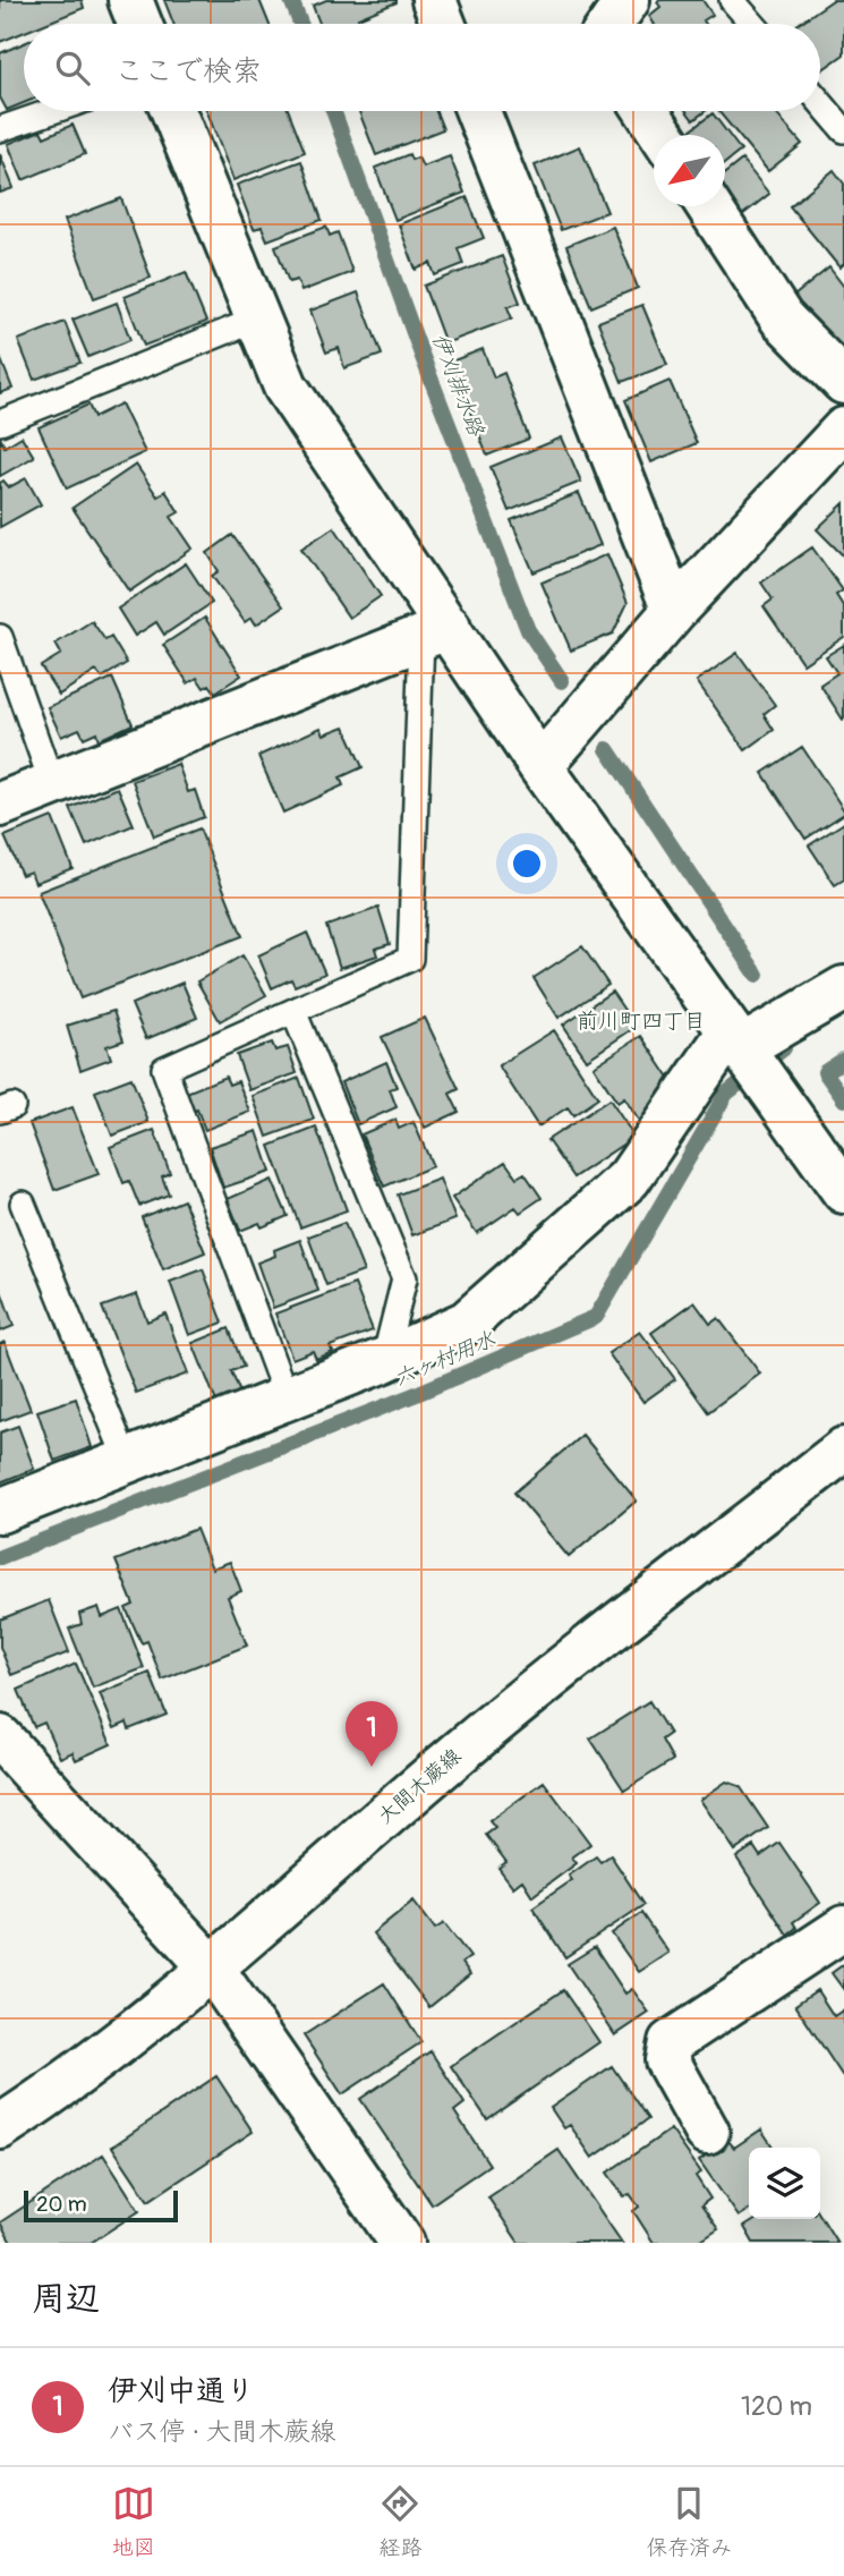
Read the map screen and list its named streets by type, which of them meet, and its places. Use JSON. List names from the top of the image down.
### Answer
{
  "streets": {
    "street": ["大間木蕨線"]
  },
  "districts": ["前川町四丁目"],
  "water": ["伊刈排水路", "六ヶ村用水"],
  "scale_bar": "20 m",
  "north": "bottom left",
  "page": {
    "search": "ここで検索",
    "pins": "1",
    "scale": "20 m",
    "heading": "周辺",
    "list": [
      {
        "mark": "1",
        "name": "伊刈中通り",
        "note": "バス停 · 大間木蕨線",
        "value": "120 m"
      }
    ],
    "nav": ["地図", "経路", "保存済み"]
  }
}
